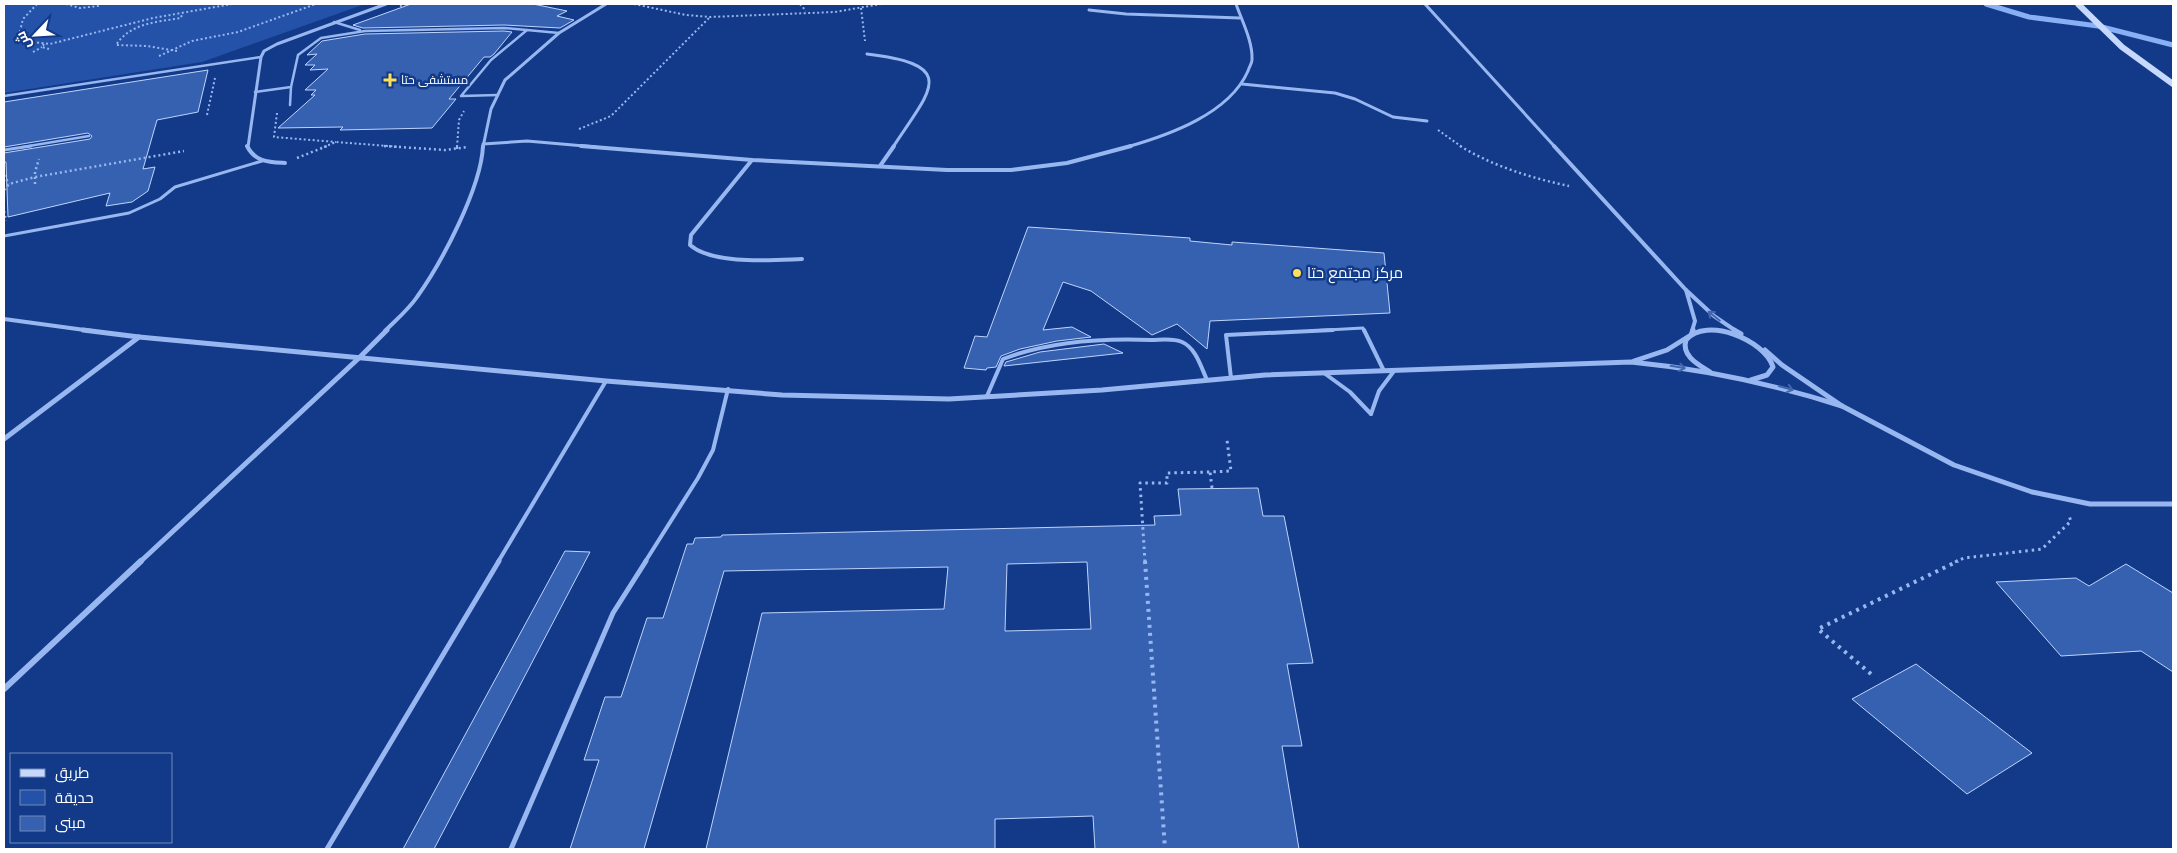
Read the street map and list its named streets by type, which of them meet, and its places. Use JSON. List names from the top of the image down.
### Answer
{
  "places": {
    "health": ["مستشفى حتا"],
    "other": ["مركز مجتمع حتا"]
  },
  "legend": ["طريق", "حديقة", "مبنى"],
  "north": "bottom left"
}
